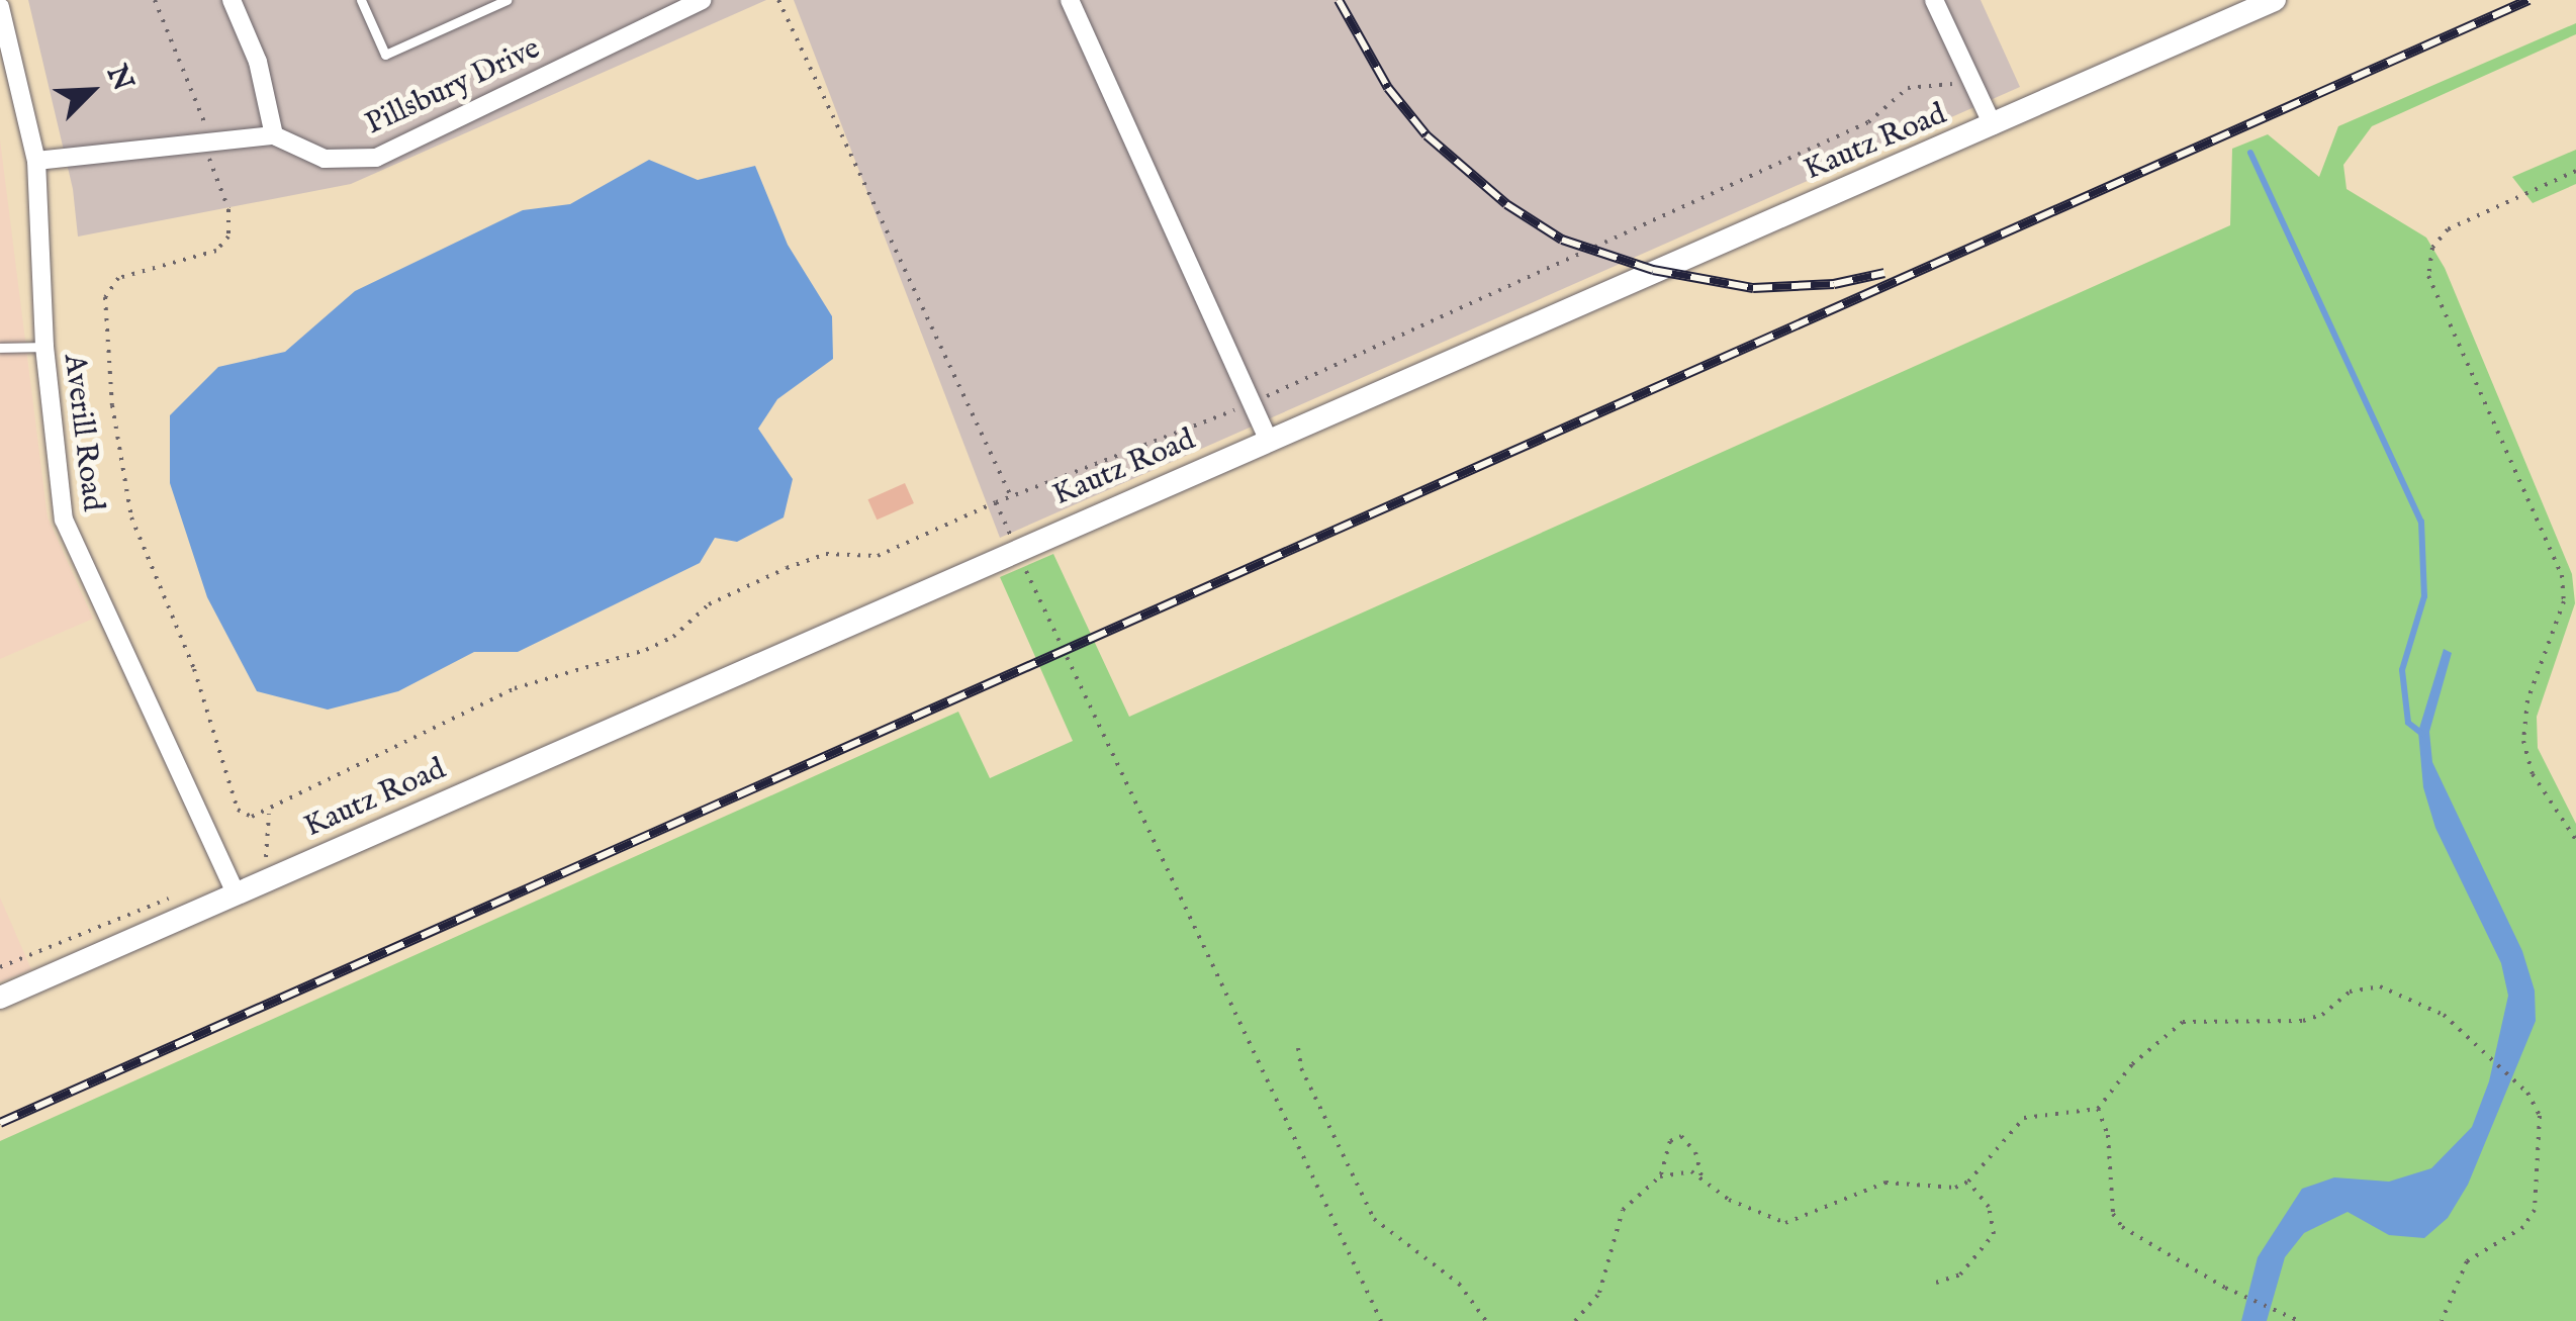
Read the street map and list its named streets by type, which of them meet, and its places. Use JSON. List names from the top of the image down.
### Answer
{
  "streets": {
    "street": ["Pillsbury Drive", "Kautz Road", "Averill Road"]
  },
  "crossings": [
    ["Kautz Road", "Averill Road"]
  ],
  "north": "top right"
}
